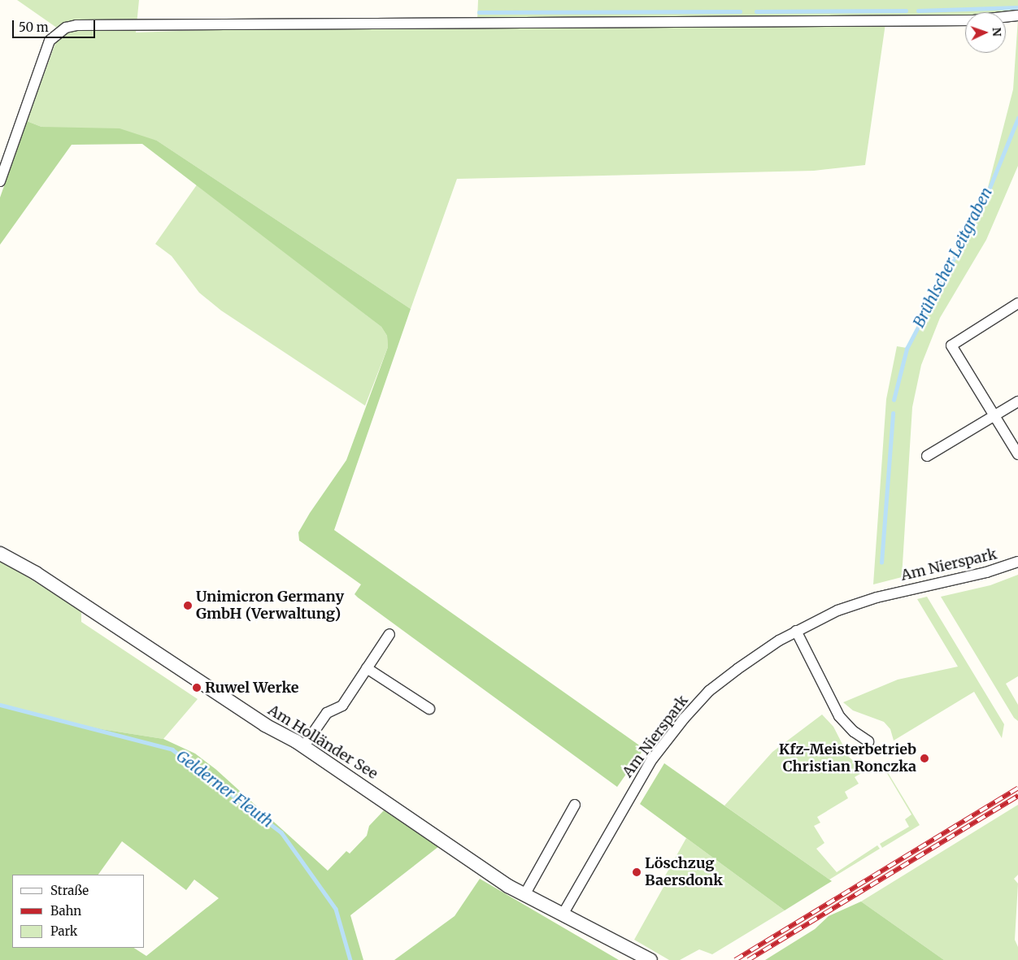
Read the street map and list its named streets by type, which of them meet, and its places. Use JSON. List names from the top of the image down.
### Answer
{
  "streets": {
    "street": ["Am Nierspark", "Am Holländer See"]
  },
  "crossings": [
    ["Am Nierspark", "Am Holländer See"]
  ],
  "water": ["Brühlscher Leitgraben", "Gelderner Fleuth"],
  "places": [
    "Unimicron Germany GmbH (Verwaltung)",
    "Ruwel Werke",
    "Kfz-Meisterbetrieb Christian Ronczka",
    "Löschzug Baersdonk"
  ],
  "legend": ["Straße", "Bahn", "Park"],
  "scale_bar": "50 m",
  "north": "right"
}
